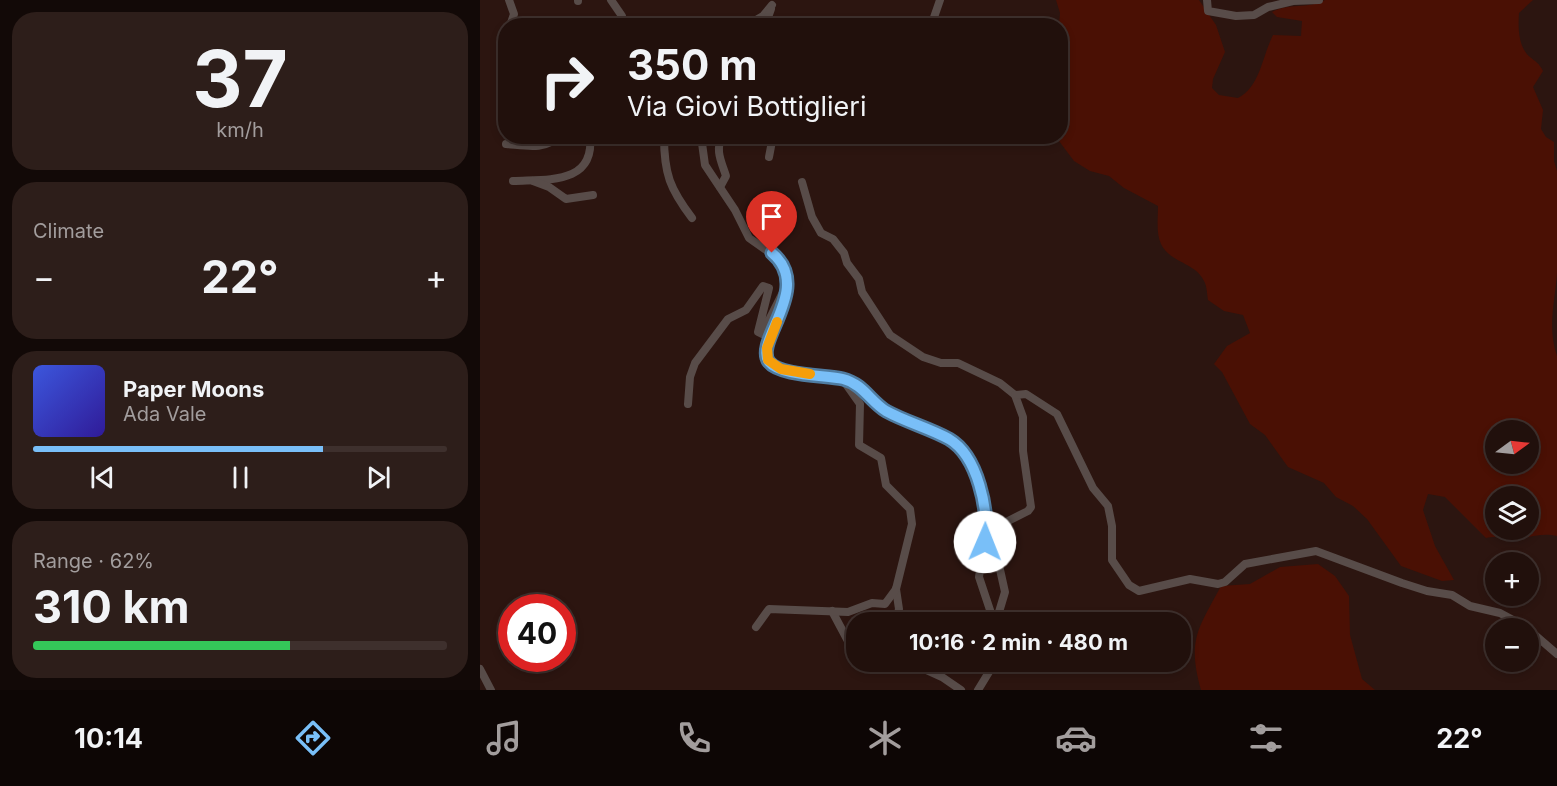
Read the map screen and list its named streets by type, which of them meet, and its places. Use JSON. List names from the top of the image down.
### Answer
{
  "north": "right",
  "page": {
    "tile": [
      ["37", "km/h"],
      "Climate",
      ["Range · 62%", "310 km"]
    ],
    "turn": ["350 m", "Via Giovi Bottiglieri"],
    "heat": ["−", "22°", "+"],
    "song": ["Paper Moons", "Ada Vale"],
    "map_buttons": ["+", "−"],
    "limit": "40",
    "trip": "10:16 · 2 min · 480 m",
    "tabs": ["10:14", "22°"]
  }
}
